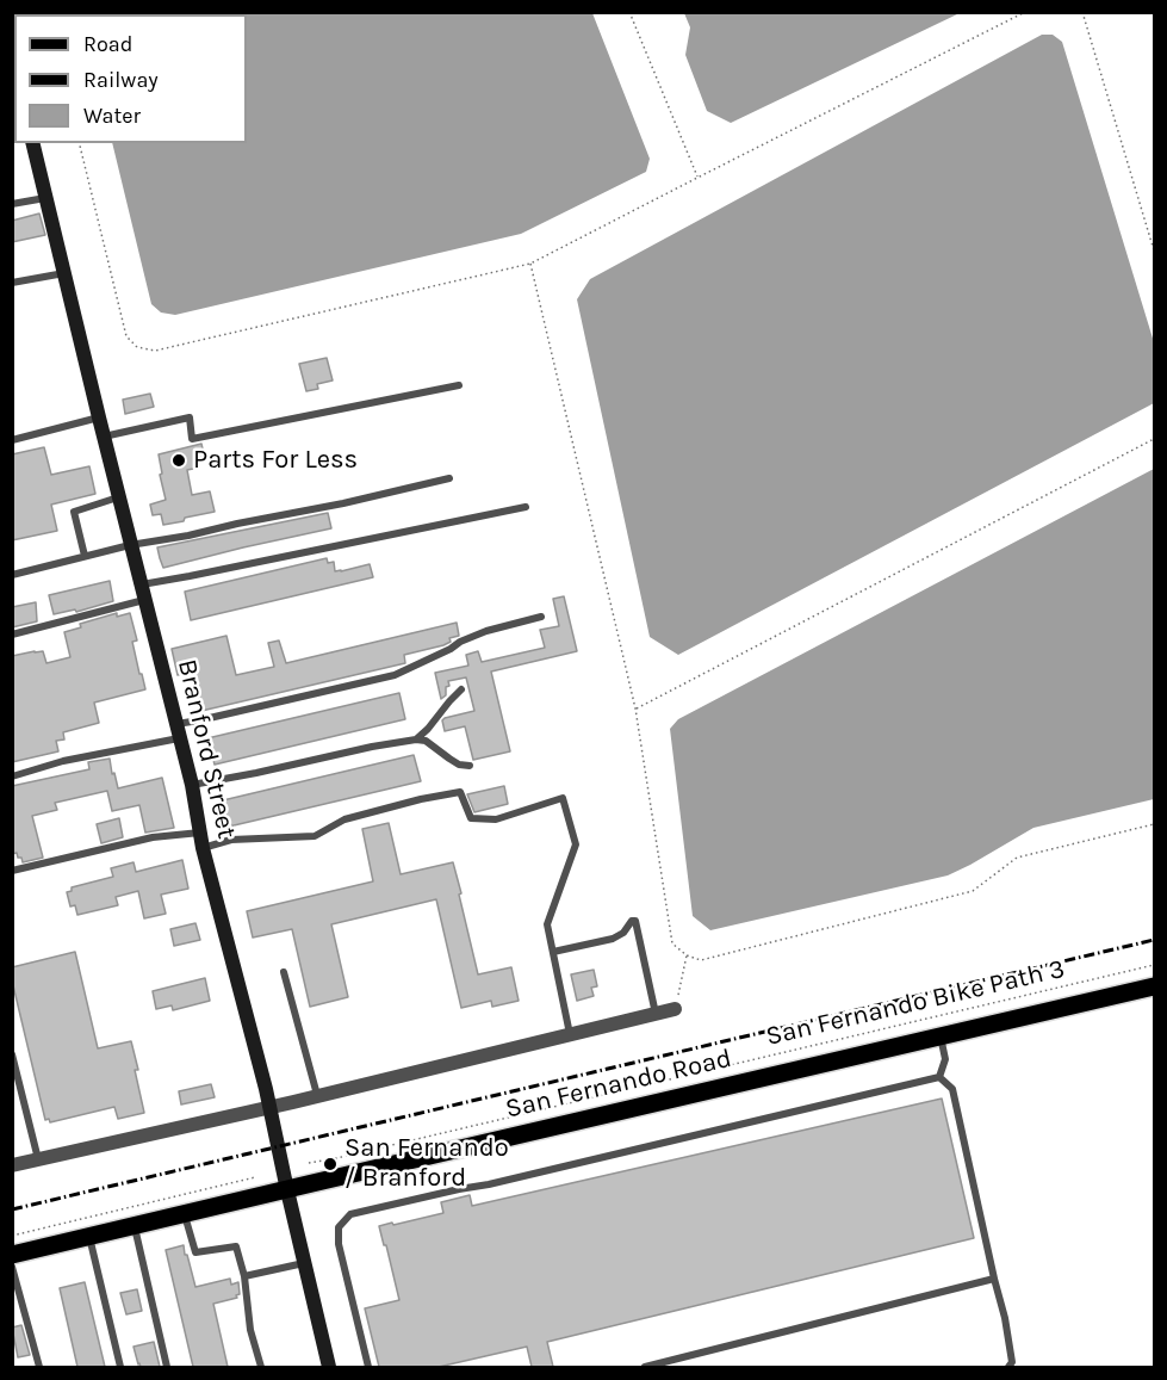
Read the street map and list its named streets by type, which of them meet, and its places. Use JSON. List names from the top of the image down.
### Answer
{
  "streets": {
    "main road": ["Branford Street", "San Fernando Road"],
    "path": ["San Fernando Bike Path 3"]
  },
  "crossings": [
    ["Branford Street", "San Fernando Road"]
  ],
  "places": ["Parts For Less", "San Fernando / Branford"],
  "legend": ["Road", "Railway", "Water"]
}
